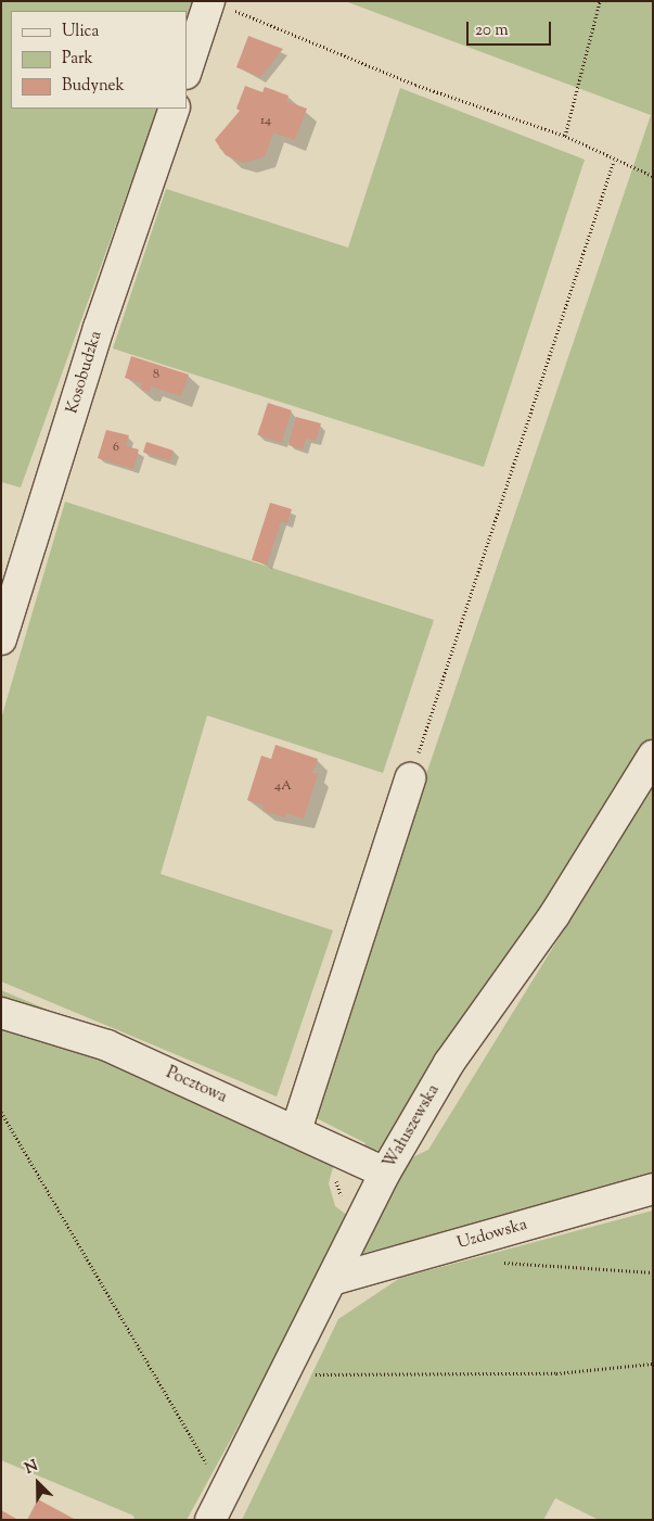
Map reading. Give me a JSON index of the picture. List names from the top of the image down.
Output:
{
  "streets": {
    "street": [
      "Kosobudzka",
      "Pocztowa",
      "Wałuszewska",
      "Uzdowska"
    ]
  },
  "crossings": [
    ["Pocztowa", "Wałuszewska"],
    ["Wałuszewska", "Uzdowska"]
  ],
  "house_numbers": [
    "14",
    "8",
    "6",
    "4A"
  ],
  "legend": ["Ulica", "Park", "Budynek"],
  "scale_bar": "20 m",
  "north": "top left"
}
